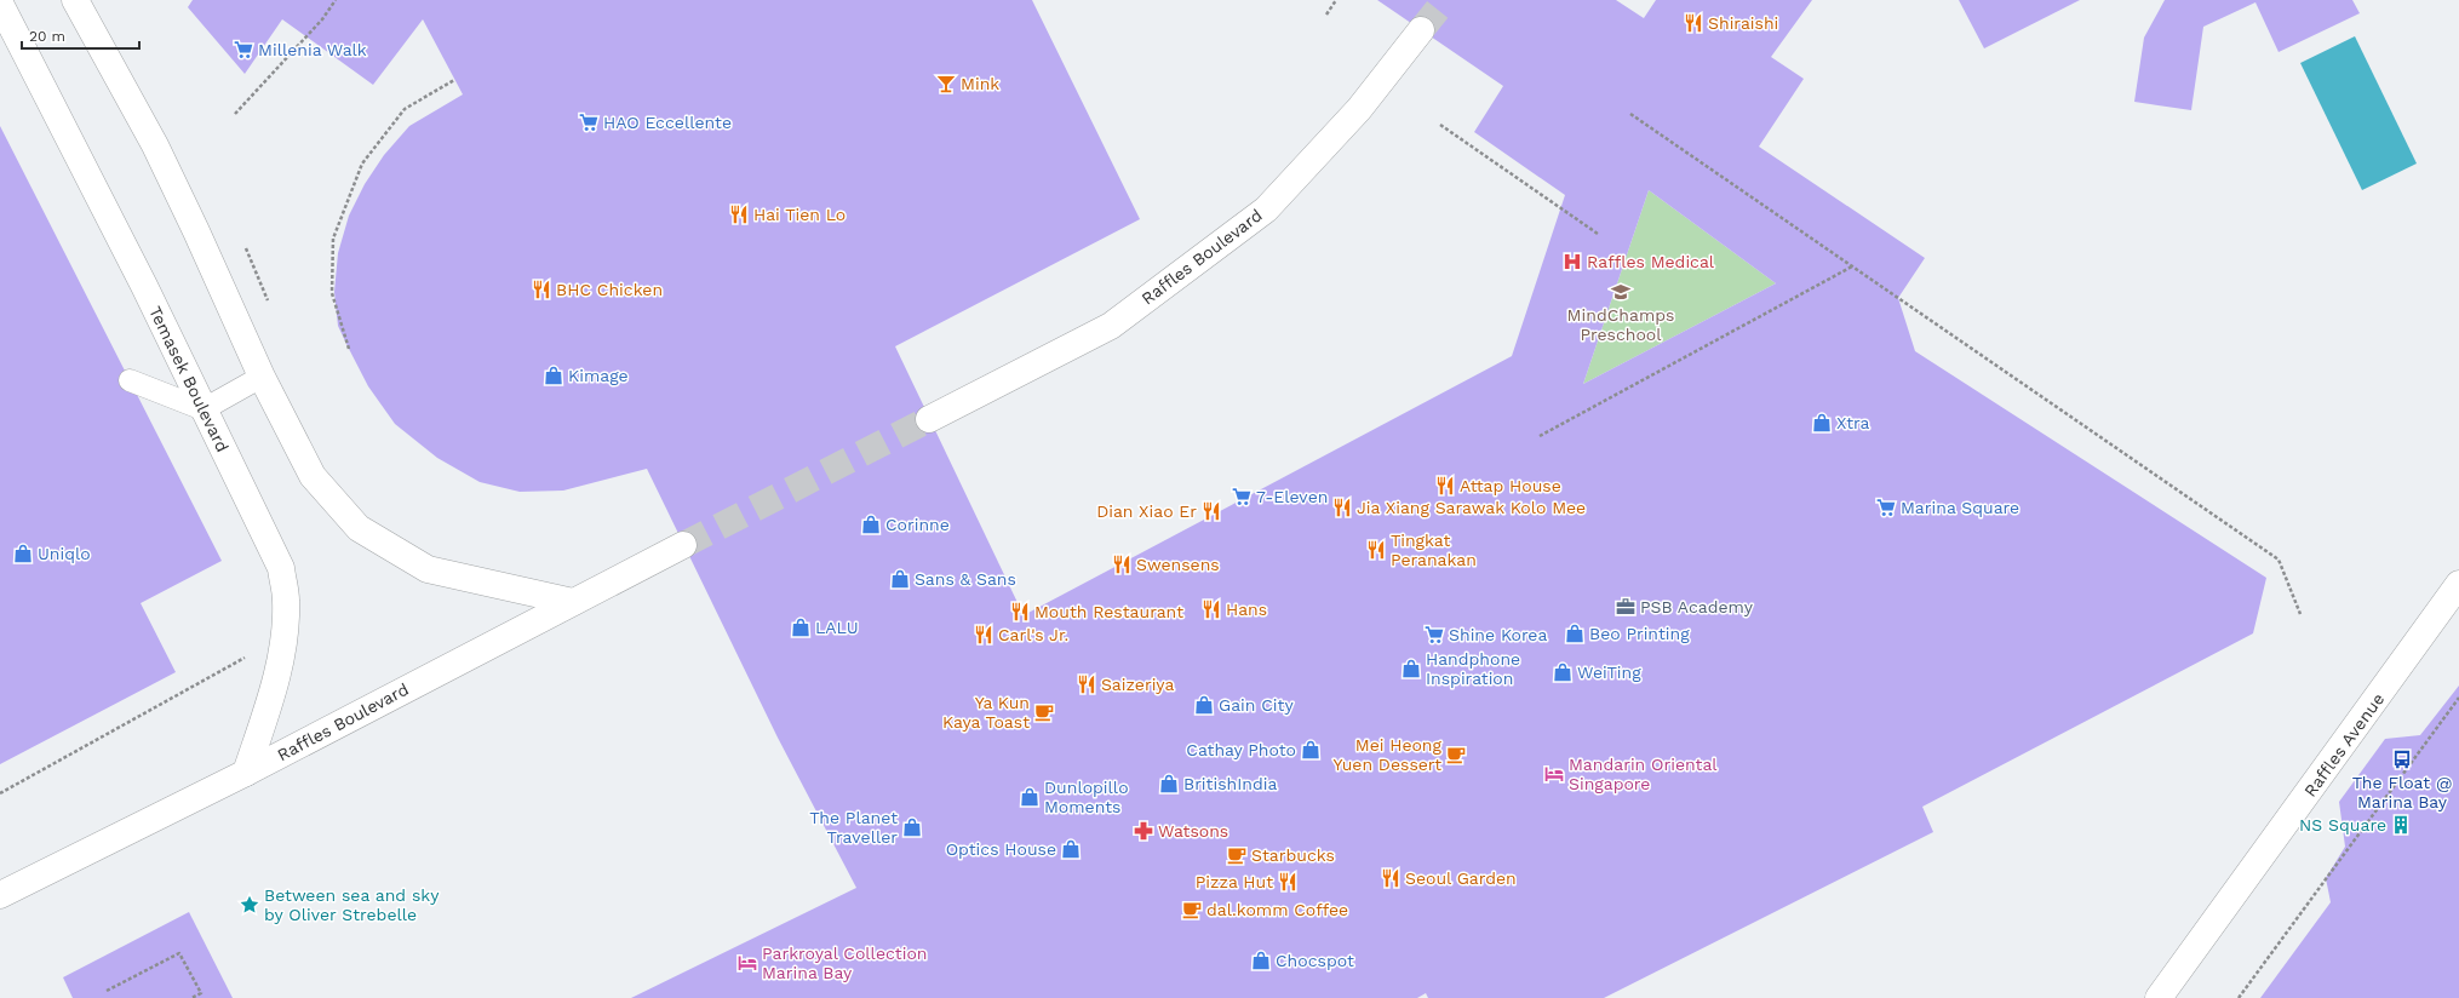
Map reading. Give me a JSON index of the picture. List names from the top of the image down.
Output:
{
  "streets": {
    "main road": ["Raffles Boulevard", "Temasek Boulevard", "Raffles Avenue"]
  },
  "crossings": [
    ["Raffles Boulevard", "Temasek Boulevard"]
  ],
  "places": {
    "restaurant": [
      "Shiraishi",
      "Hai Tien Lo",
      "BHC Chicken",
      "Attap House",
      "Jia Xiang Sarawak Kolo Mee",
      "Dian Xiao Er",
      "Tingkat Peranakan",
      "Swensens",
      "Hans",
      "Mouth Restaurant",
      "Carl's Jr.",
      "Saizeriya",
      "Seoul Garden",
      "Pizza Hut"
    ],
    "supermarket": [
      "Millenia Walk",
      "HAO Eccellente",
      "7-Eleven",
      "Marina Square",
      "Shine Korea"
    ],
    "bar": ["Mink"],
    "hospital": ["Raffles Medical"],
    "school or university": ["MindChamps Preschool"],
    "shop": [
      "Kimage",
      "Xtra",
      "Corinne",
      "Uniqlo",
      "Sans & Sans",
      "LALU",
      "Beo Printing",
      "Handphone Inspiration",
      "WeiTing",
      "Gain City",
      "Cathay Photo",
      "BritishIndia",
      "Dunlopillo Moments",
      "The Planet Traveller",
      "Optics House",
      "Chocspot"
    ],
    "office": ["PSB Academy"],
    "cafe": [
      "Ya Kun Kaya Toast",
      "Mei Heong Yuen Dessert",
      "Starbucks",
      "dal.komm Coffee"
    ],
    "bus stop": ["The Float @ Marina Bay"],
    "hotel": ["Mandarin Oriental Singapore", "Parkroyal Collection Marina Bay"],
    "building": ["NS Square"],
    "pharmacy": ["Watsons"],
    "place": ["Between sea and sky by Oliver Strebelle"]
  },
  "scale_bar": "20 m"
}
